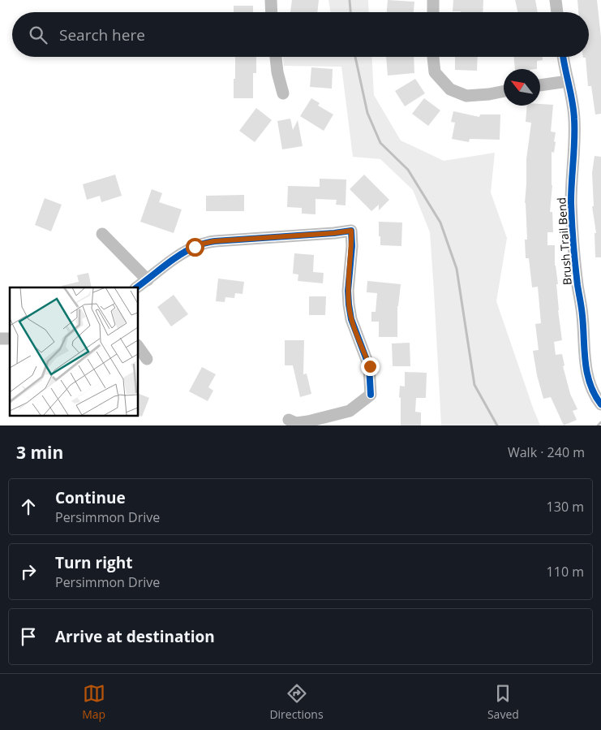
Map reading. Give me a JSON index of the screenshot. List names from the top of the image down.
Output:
{
  "streets": {
    "street": ["Brush Trail Bend"]
  },
  "north": "top left",
  "page": {
    "search": "Search here",
    "heading": ["3 min", "Walk · 240 m"],
    "list": [
      ["Continue", "Persimmon Drive", "130 m"],
      ["Turn right", "Persimmon Drive", "110 m"],
      "Arrive at destination"
    ],
    "nav": ["Map", "Directions", "Saved"]
  }
}
